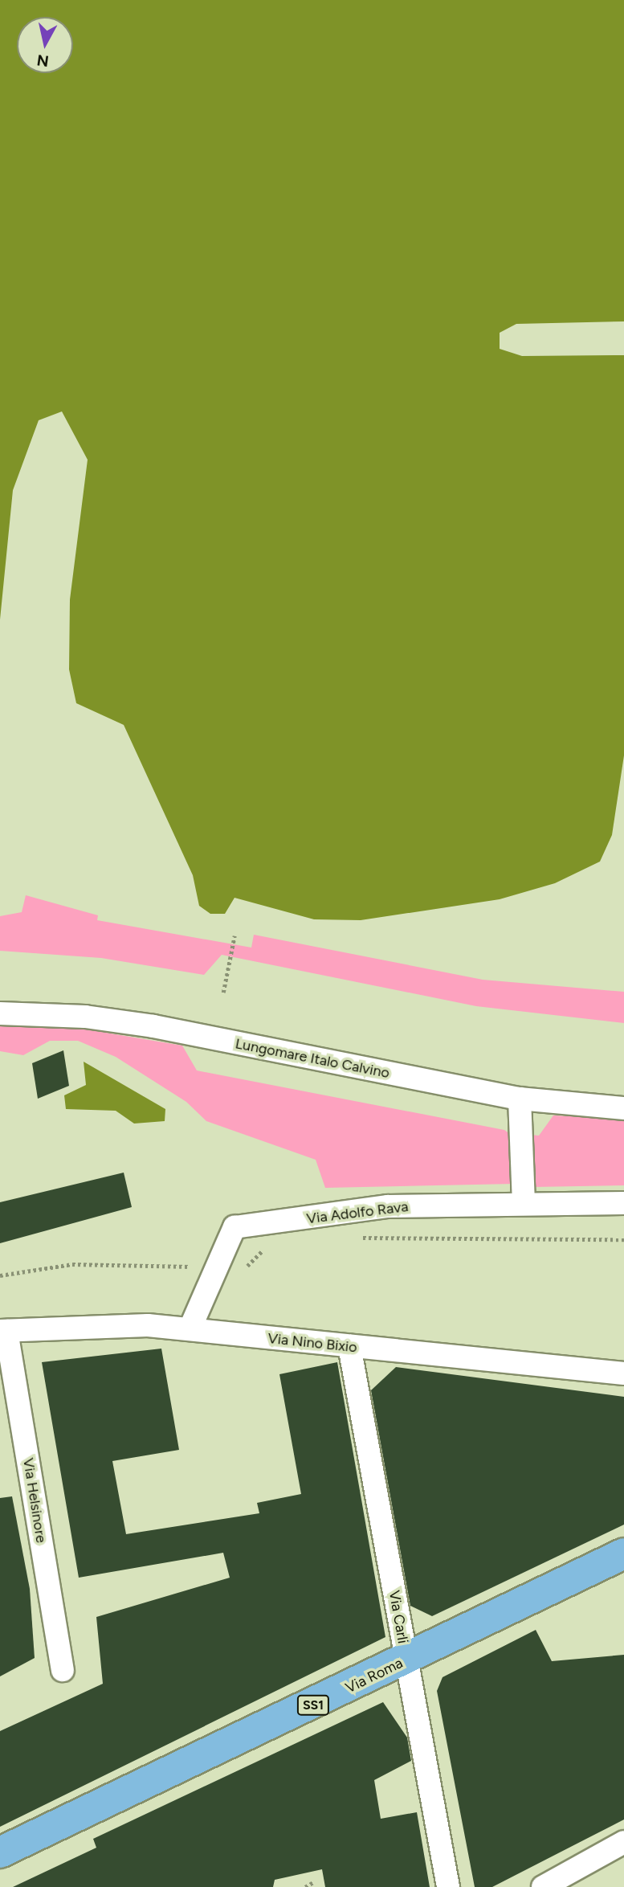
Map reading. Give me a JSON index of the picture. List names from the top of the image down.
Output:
{
  "streets": {
    "main road": ["Via Roma", "SS1"],
    "street": [
      "Lungomare Italo Calvino",
      "Via Adolfo Rava",
      "Via Nino Bixio",
      "Via Helsinore",
      "Via Carli"
    ]
  },
  "crossings": [
    ["Via Adolfo Rava", "Via Nino Bixio"],
    ["Via Nino Bixio", "Via Helsinore"],
    ["Via Nino Bixio", "Via Carli"],
    ["Via Carli", "Via Roma"]
  ],
  "north": "bottom"
}
